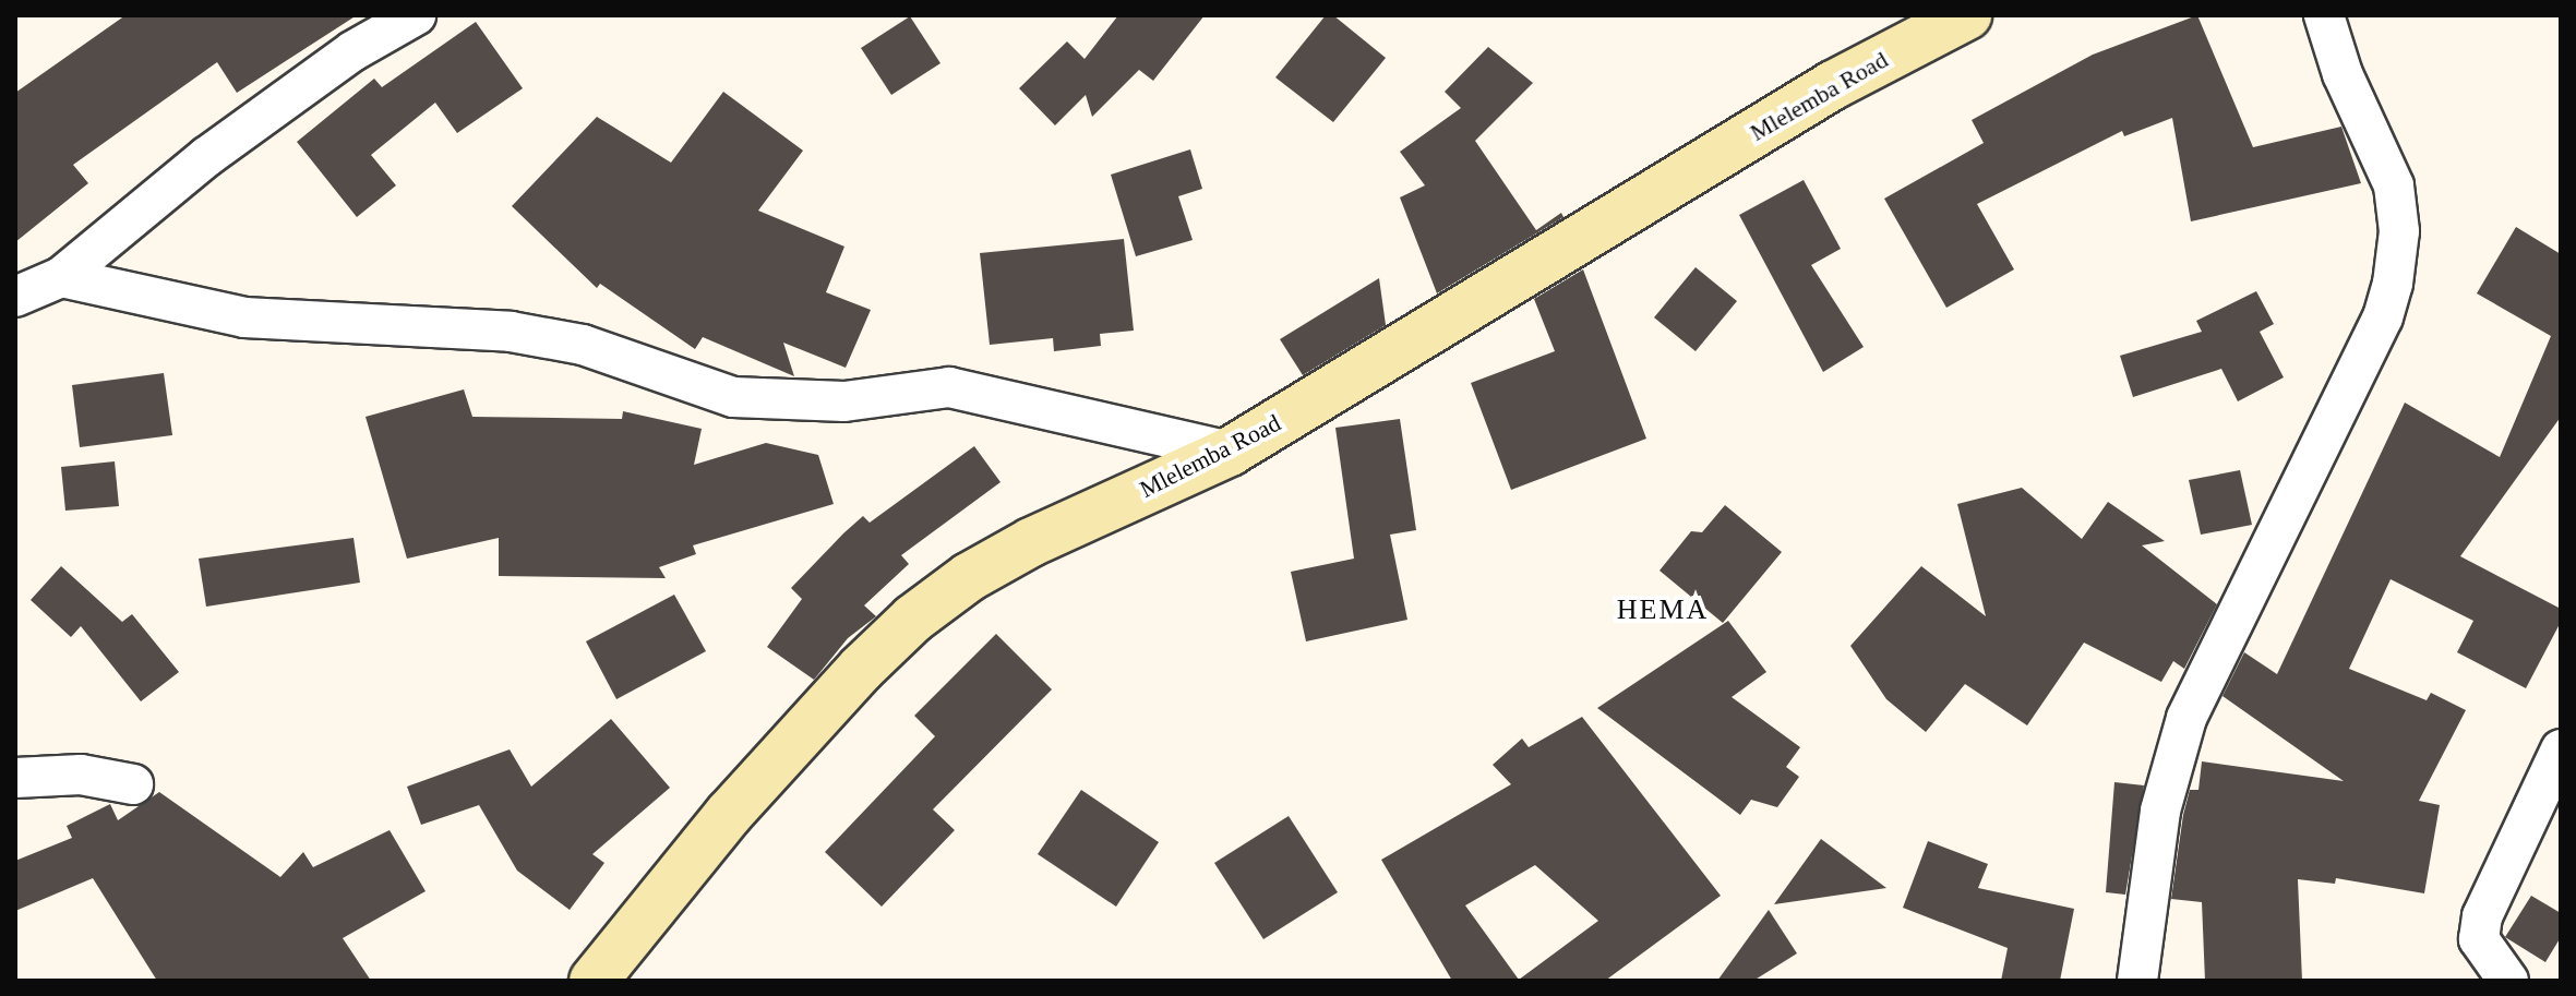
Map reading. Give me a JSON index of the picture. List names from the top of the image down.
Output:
{
  "streets": {
    "street": ["Mlelemba Road"]
  },
  "districts": ["HEMA"]
}
